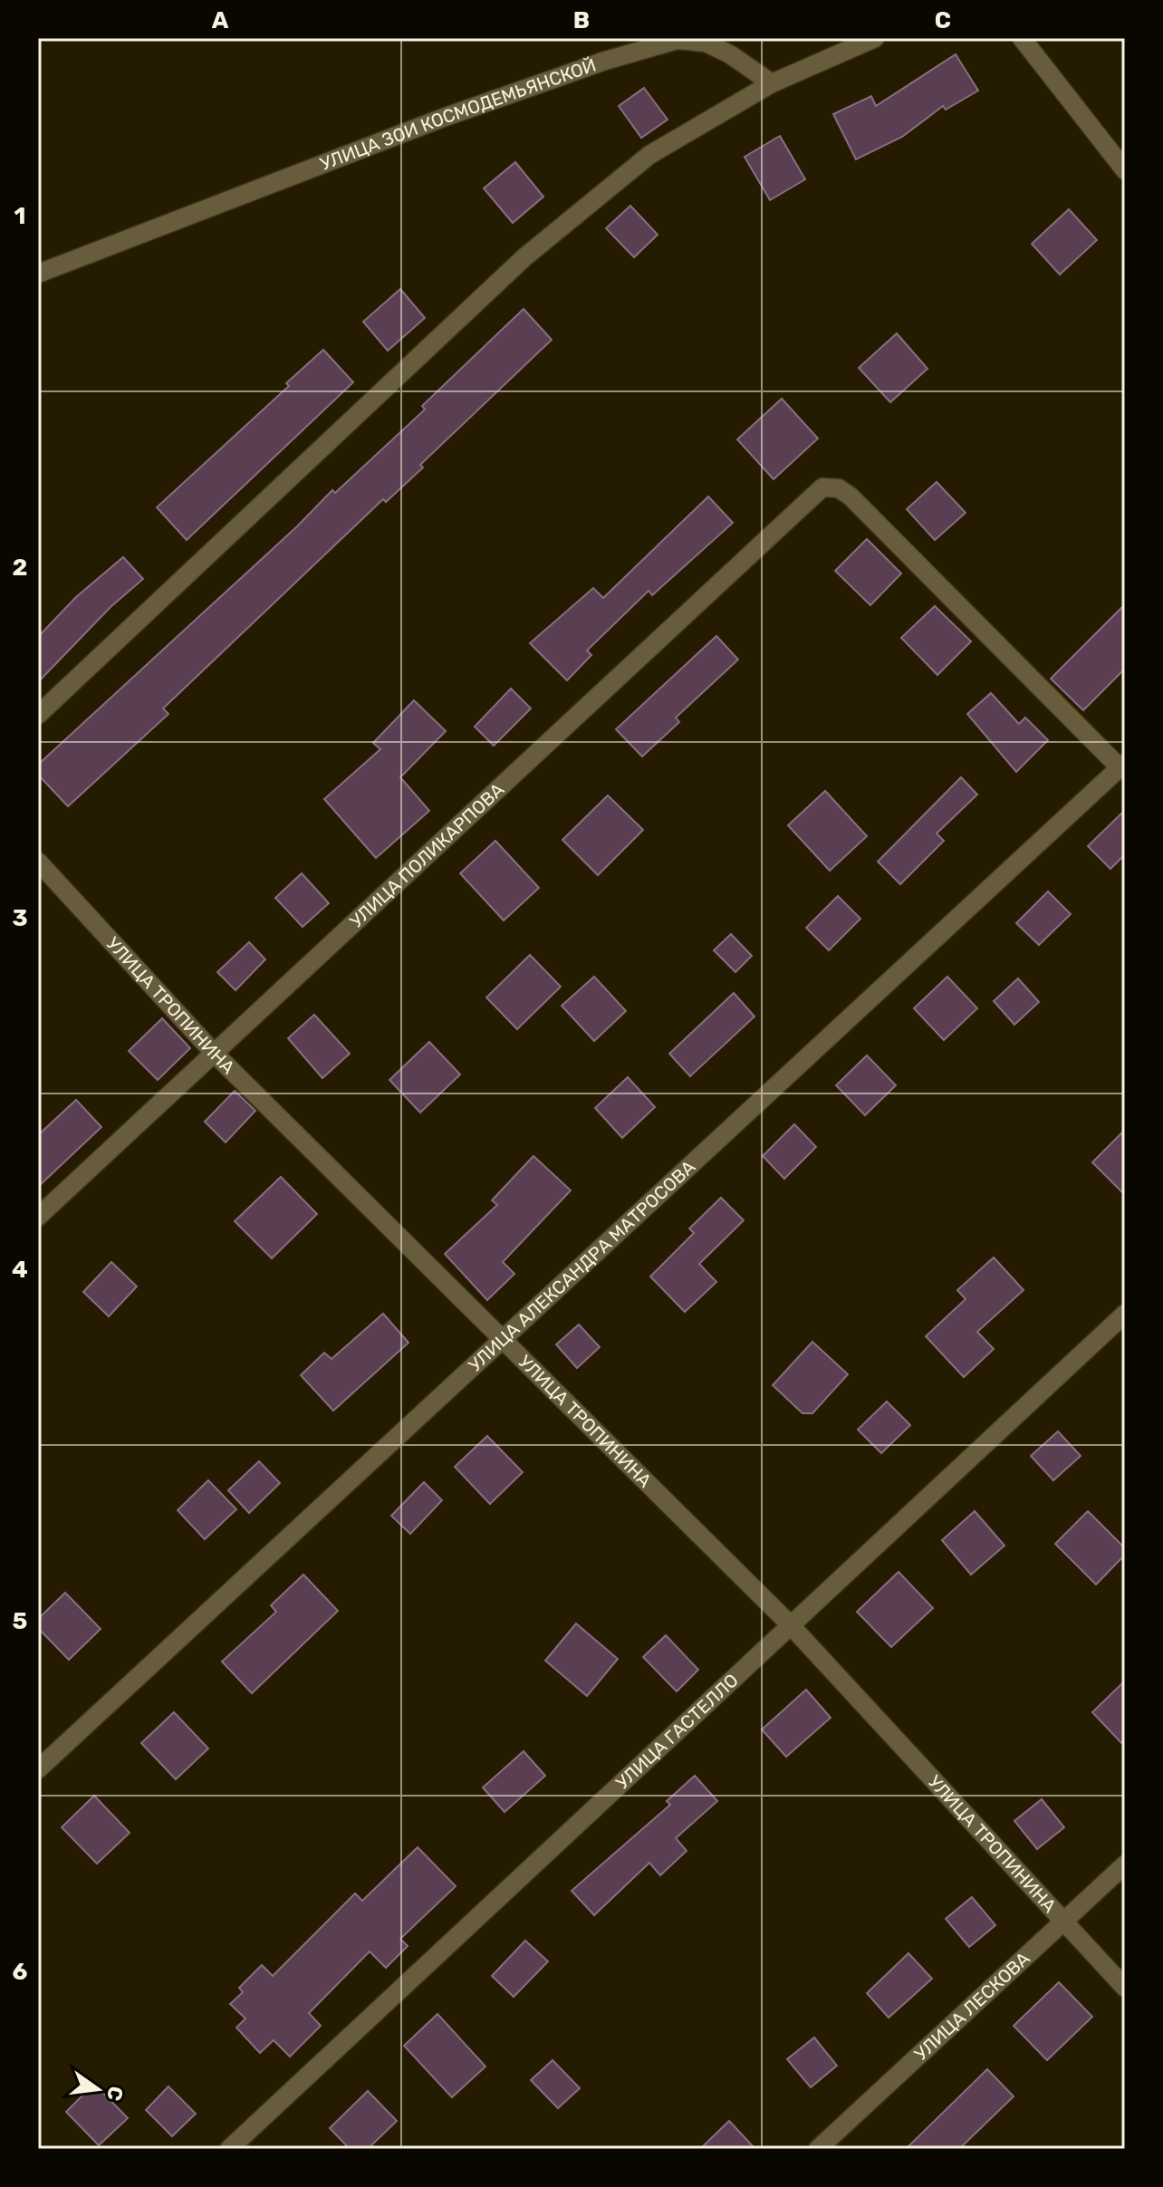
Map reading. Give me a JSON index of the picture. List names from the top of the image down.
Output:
{
  "streets": {
    "street": [
      "УЛИЦА ЗОИ КОСМОДЕМЬЯНСКОЙ",
      "УЛИЦА ПОЛИКАРПОВА",
      "УЛИЦА ТРОПИНИНА",
      "УЛИЦА АЛЕКСАНДРА МАТРОСОВА",
      "УЛИЦА ГАСТЕЛЛО",
      "УЛИЦА ЛЕСКОВА"
    ]
  },
  "crossings": [
    ["УЛИЦА ПОЛИКАРПОВА", "УЛИЦА ТРОПИНИНА"],
    ["УЛИЦА ПОЛИКАРПОВА", "УЛИЦА АЛЕКСАНДРА МАТРОСОВА"],
    ["УЛИЦА ТРОПИНИНА", "УЛИЦА АЛЕКСАНДРА МАТРОСОВА"],
    ["УЛИЦА ТРОПИНИНА", "УЛИЦА ГАСТЕЛЛО"],
    ["УЛИЦА ТРОПИНИНА", "УЛИЦА ЛЕСКОВА"]
  ],
  "north": "right",
  "grid": {
    "columns": ["A", "B", "C"],
    "rows": [
      "1",
      "2",
      "3",
      "4",
      "5",
      "6"
    ]
  }
}
